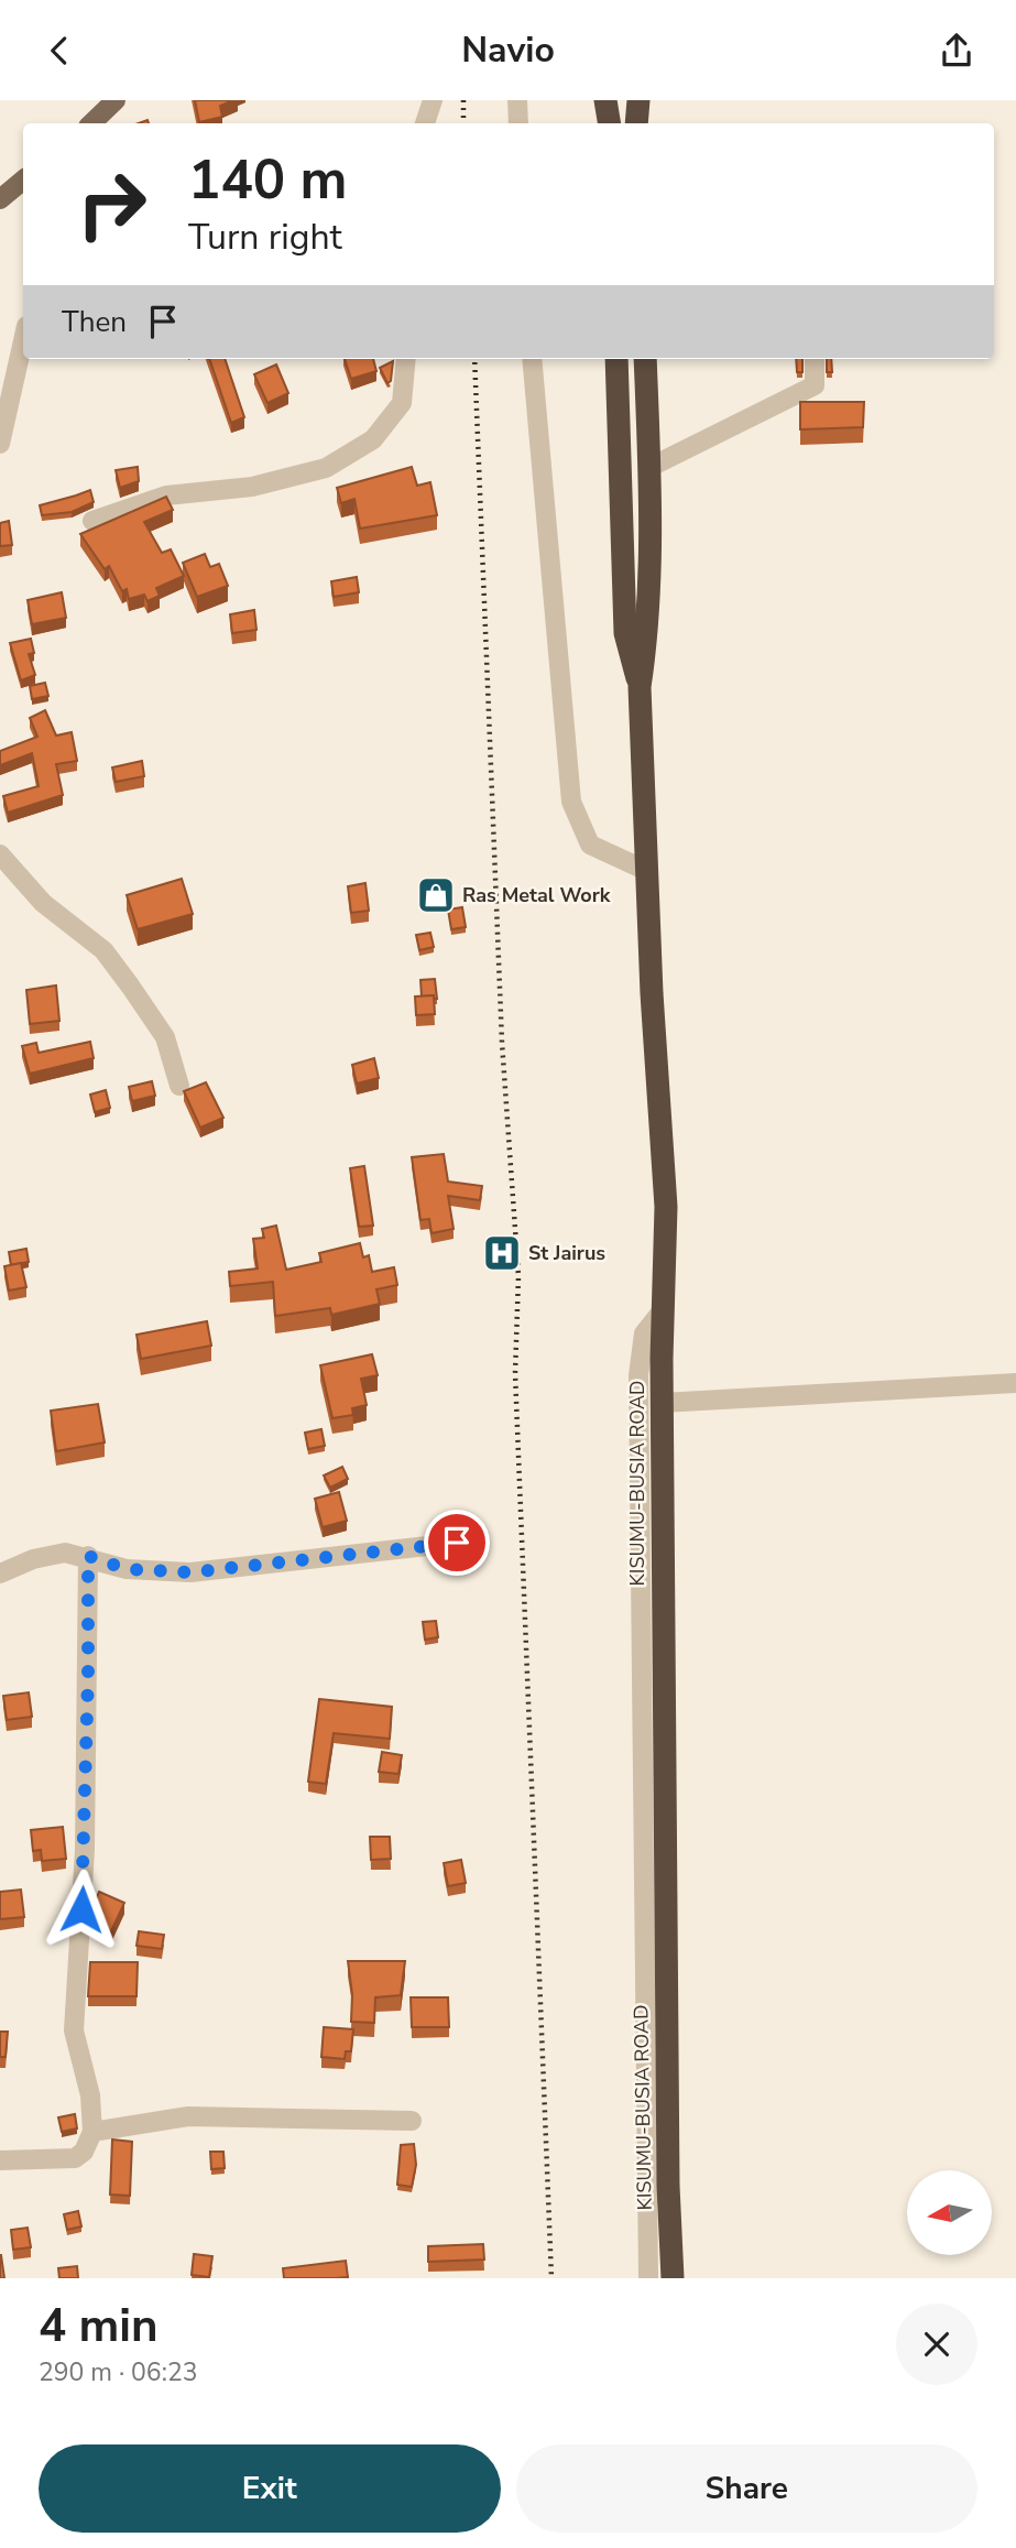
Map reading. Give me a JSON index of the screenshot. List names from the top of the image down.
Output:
{
  "streets": {
    "highway": ["KISUMU-BUSIA ROAD"]
  },
  "places": {
    "shop": ["Ras Metal Work"],
    "hospital": ["St Jairus"]
  },
  "north": "left",
  "page": {
    "header": "Navio",
    "turn": ["140 m", "Turn right"],
    "then": "Then",
    "heading": ["4 min", "290 m · 06:23"],
    "buttons": ["Exit", "Share"]
  }
}
